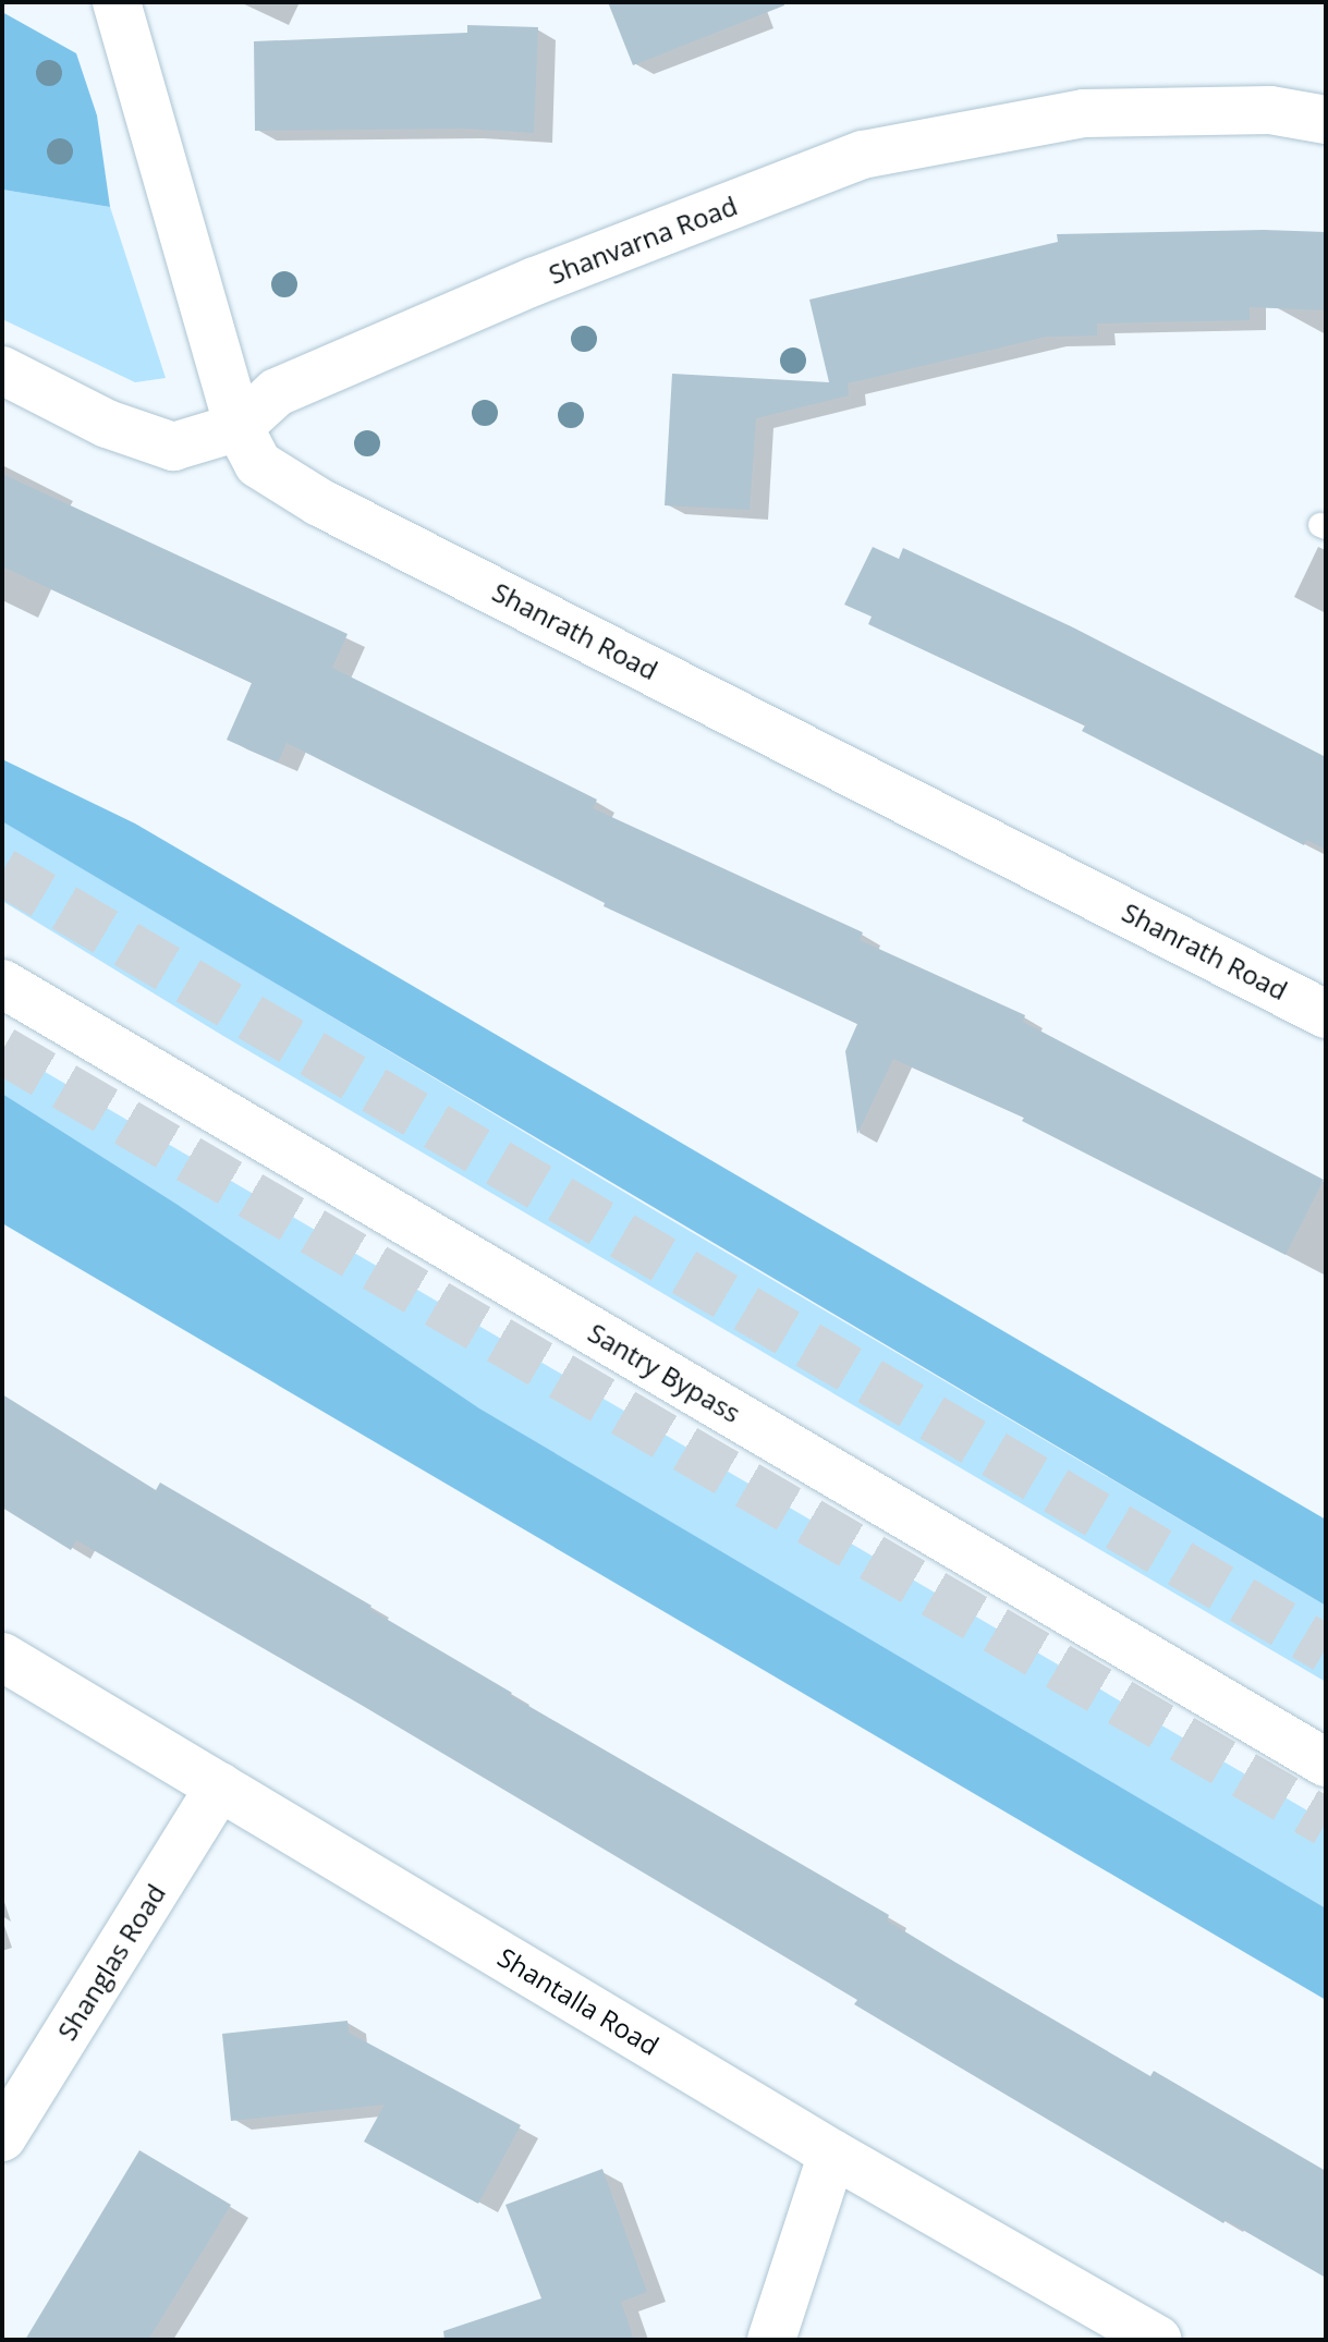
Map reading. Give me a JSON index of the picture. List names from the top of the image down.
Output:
{
  "streets": {
    "street": [
      "Shanvarna Road",
      "Shanrath Road",
      "Santry Bypass",
      "Shanglas Road",
      "Shantalla Road"
    ]
  },
  "crossings": [
    ["Shanvarna Road", "Shanrath Road"],
    ["Shanglas Road", "Shantalla Road"]
  ]
}
